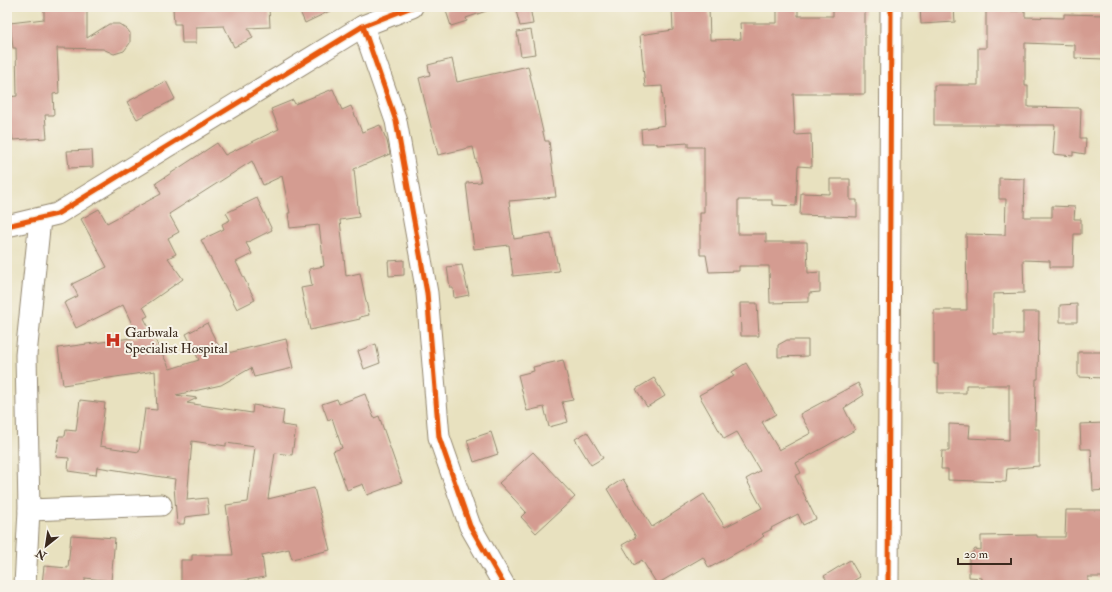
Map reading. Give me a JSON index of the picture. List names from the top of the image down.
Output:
{
  "places": {
    "hospital": ["Garbwala Specialist Hospital"]
  },
  "scale_bar": "20 m",
  "north": "bottom left"
}
